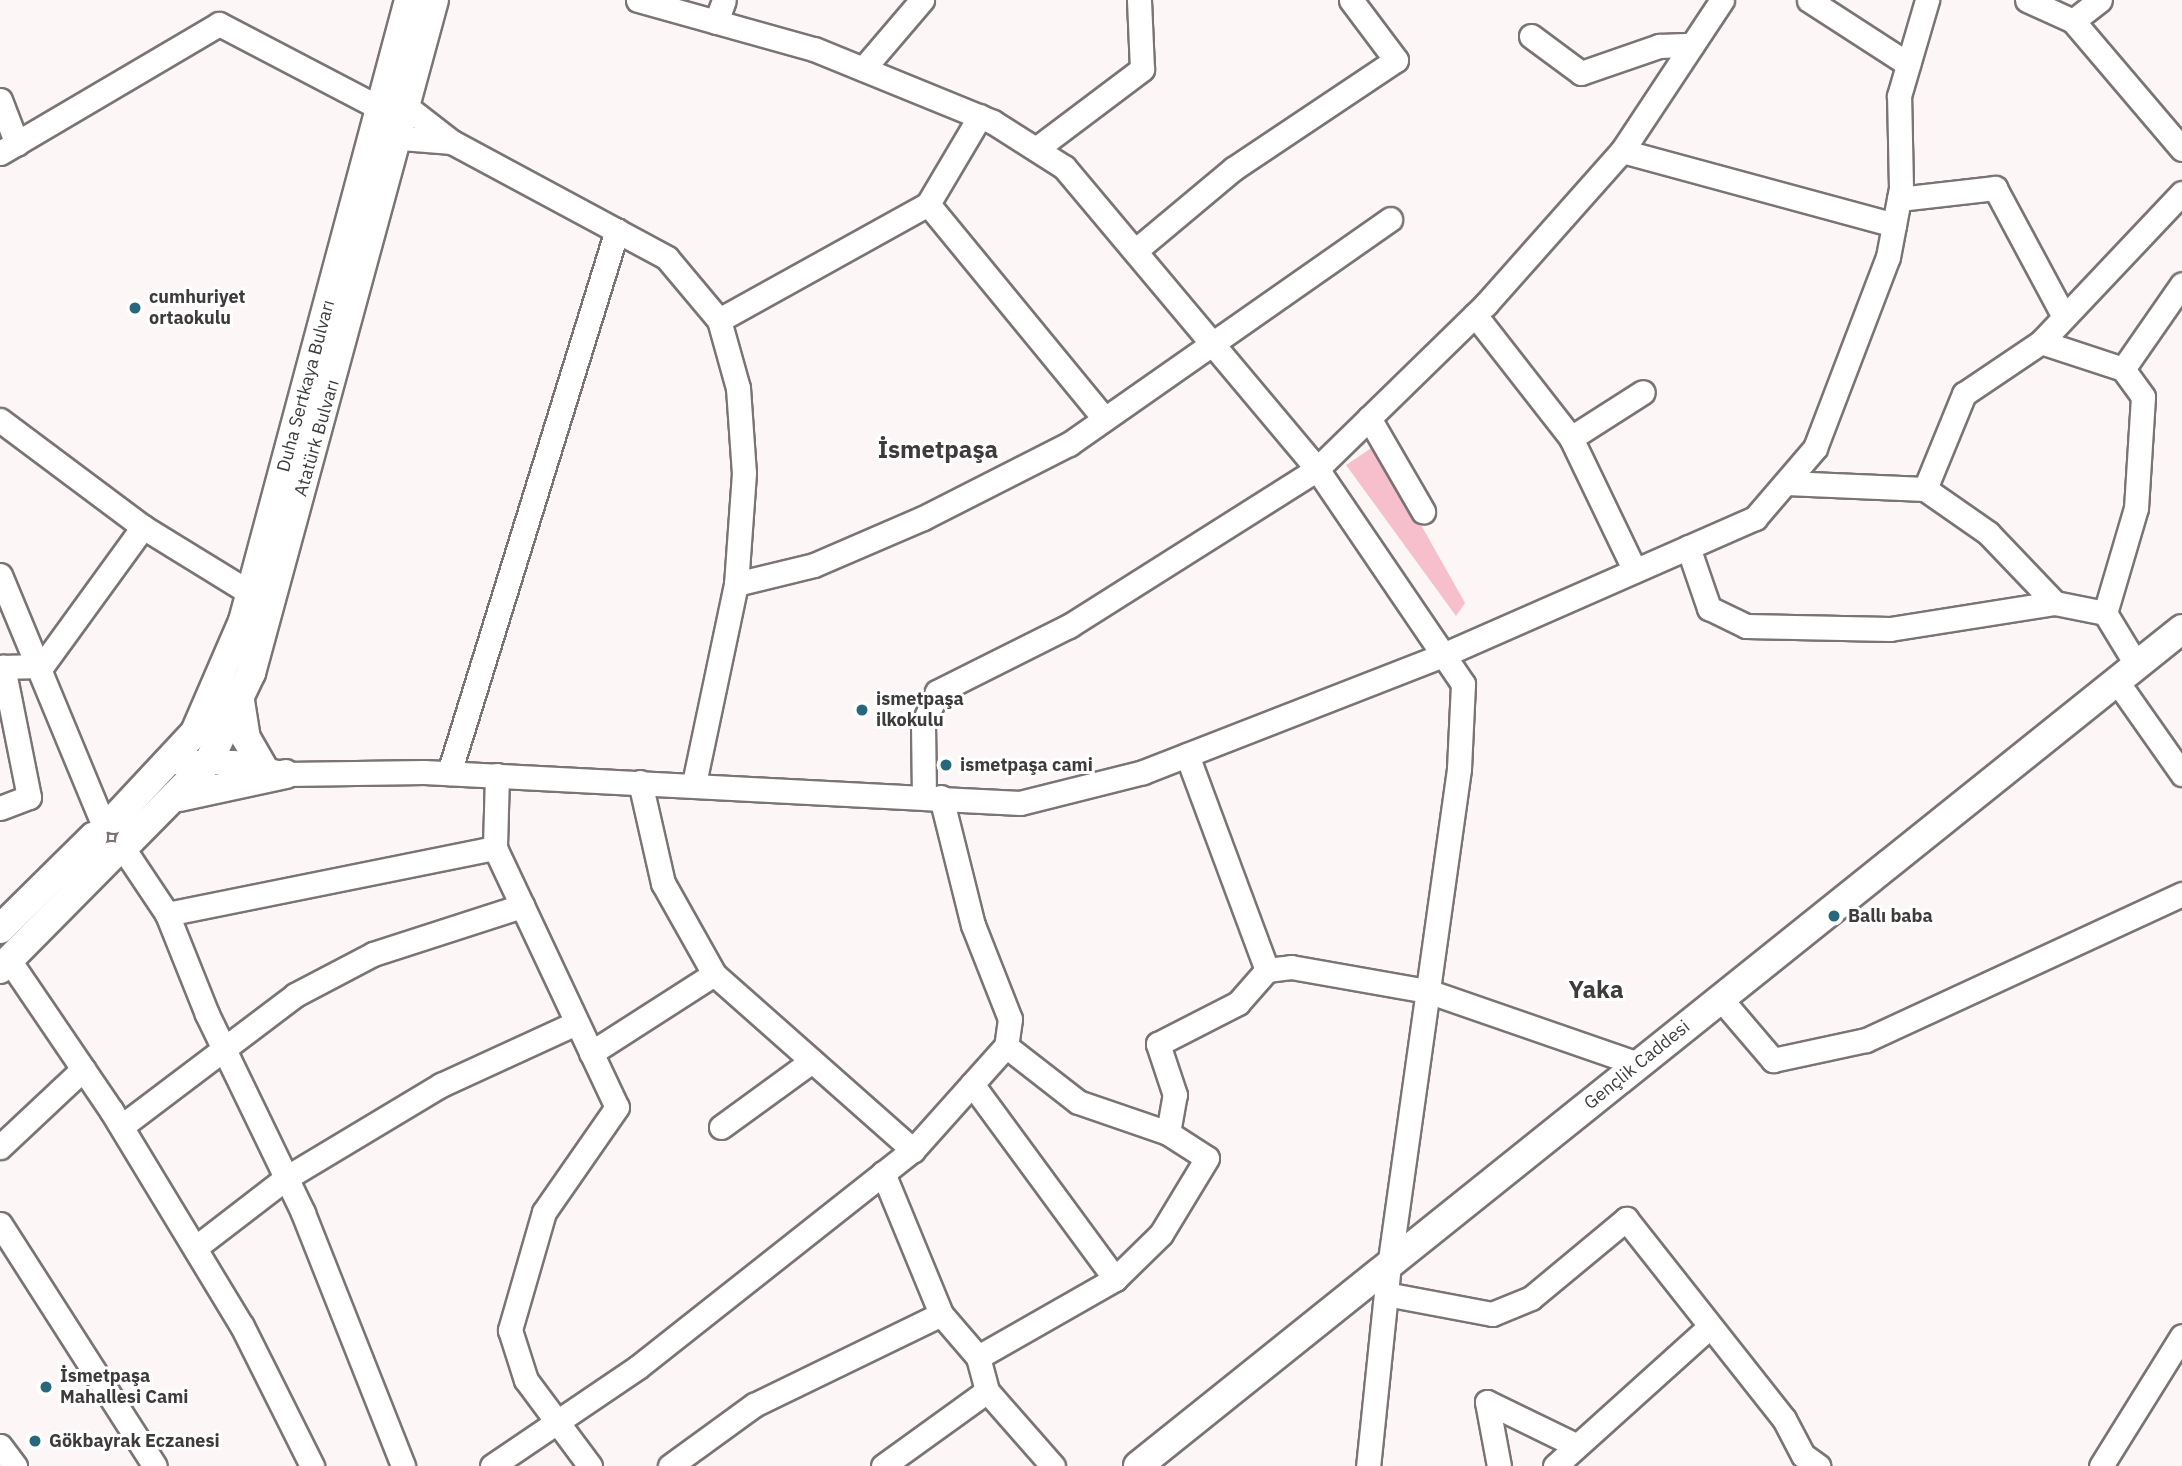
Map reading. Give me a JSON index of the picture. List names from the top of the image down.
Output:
{
  "streets": {
    "main road": ["Duha Sertkaya Bulvarı", "Atatürk Bulvarı", "Gençlik Caddesi"]
  },
  "crossings": [
    ["Duha Sertkaya Bulvarı", "Atatürk Bulvarı"]
  ],
  "districts": ["İsmetpaşa", "Yaka"],
  "places": [
    "cumhuriyet ortaokulu",
    "ismetpaşa ilkokulu",
    "ismetpaşa cami",
    "Ballı baba",
    "İsmetpaşa Mahallesi Cami",
    "Gökbayrak Eczanesi"
  ]
}
